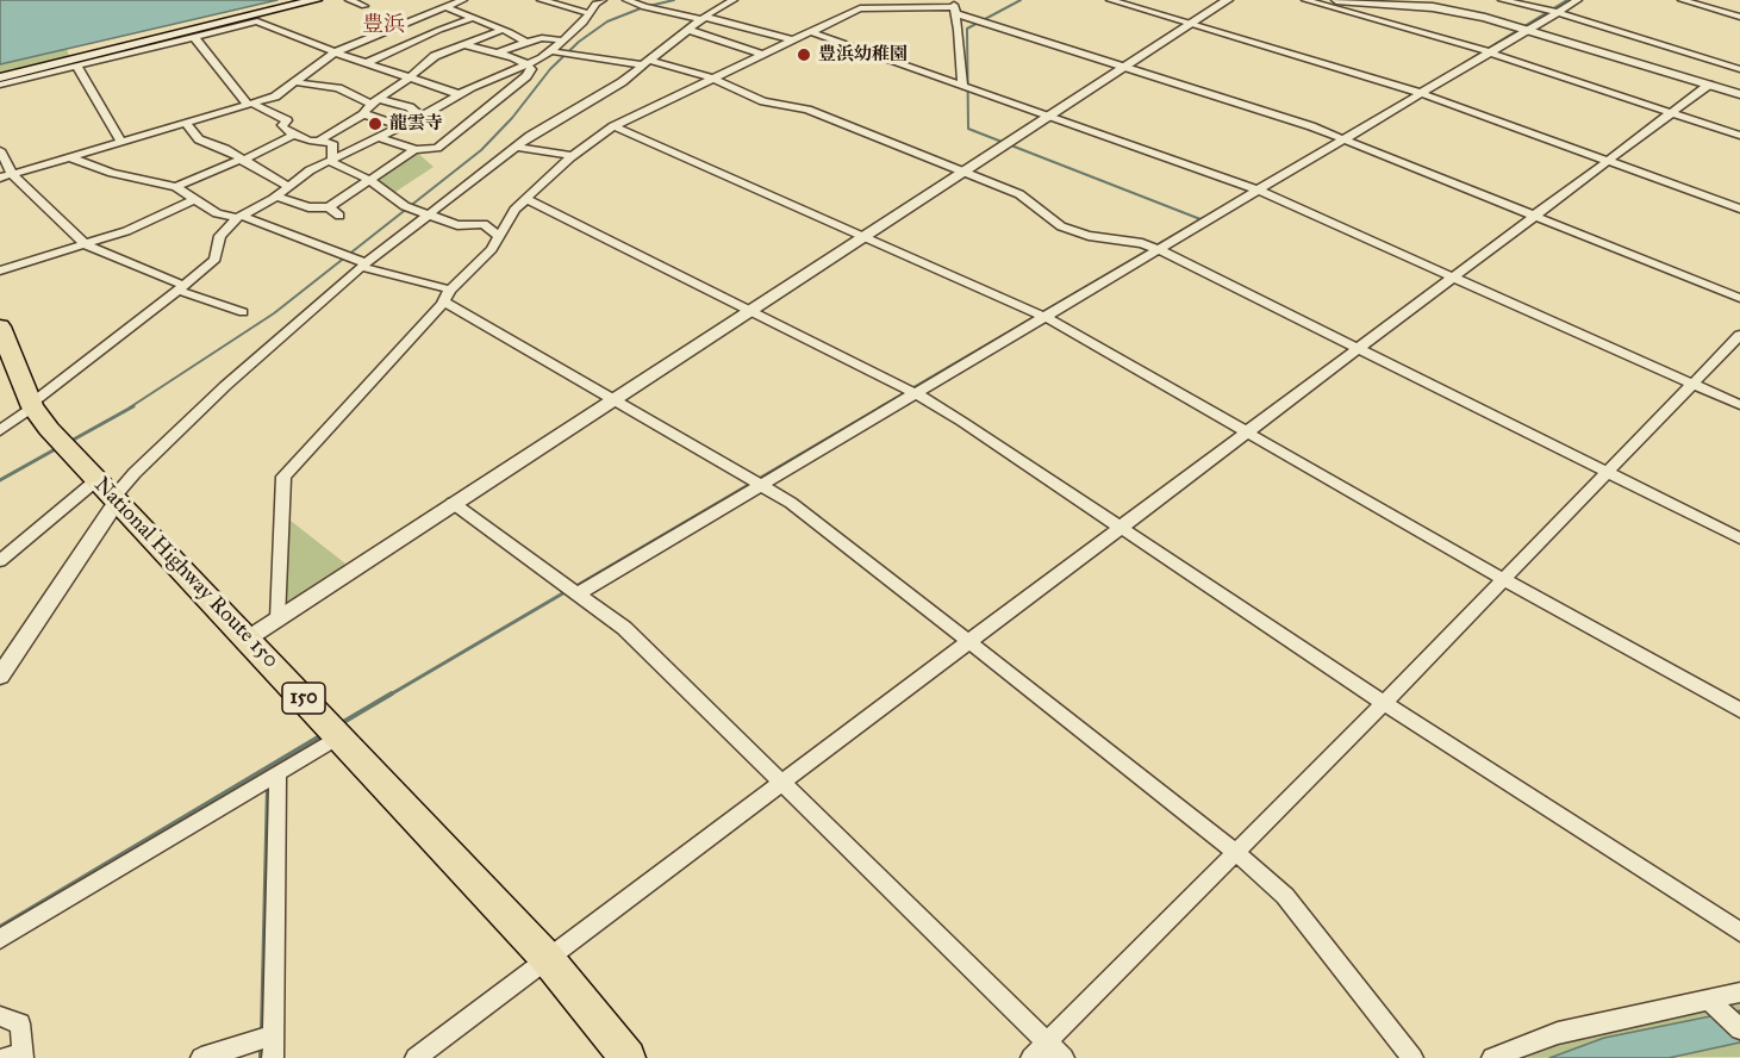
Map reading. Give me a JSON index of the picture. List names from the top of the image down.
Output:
{
  "streets": {
    "highway": ["National Highway Route 150", "150"]
  },
  "districts": ["豊浜"],
  "places": ["豊浜幼稚園", "龍雲寺"]
}
